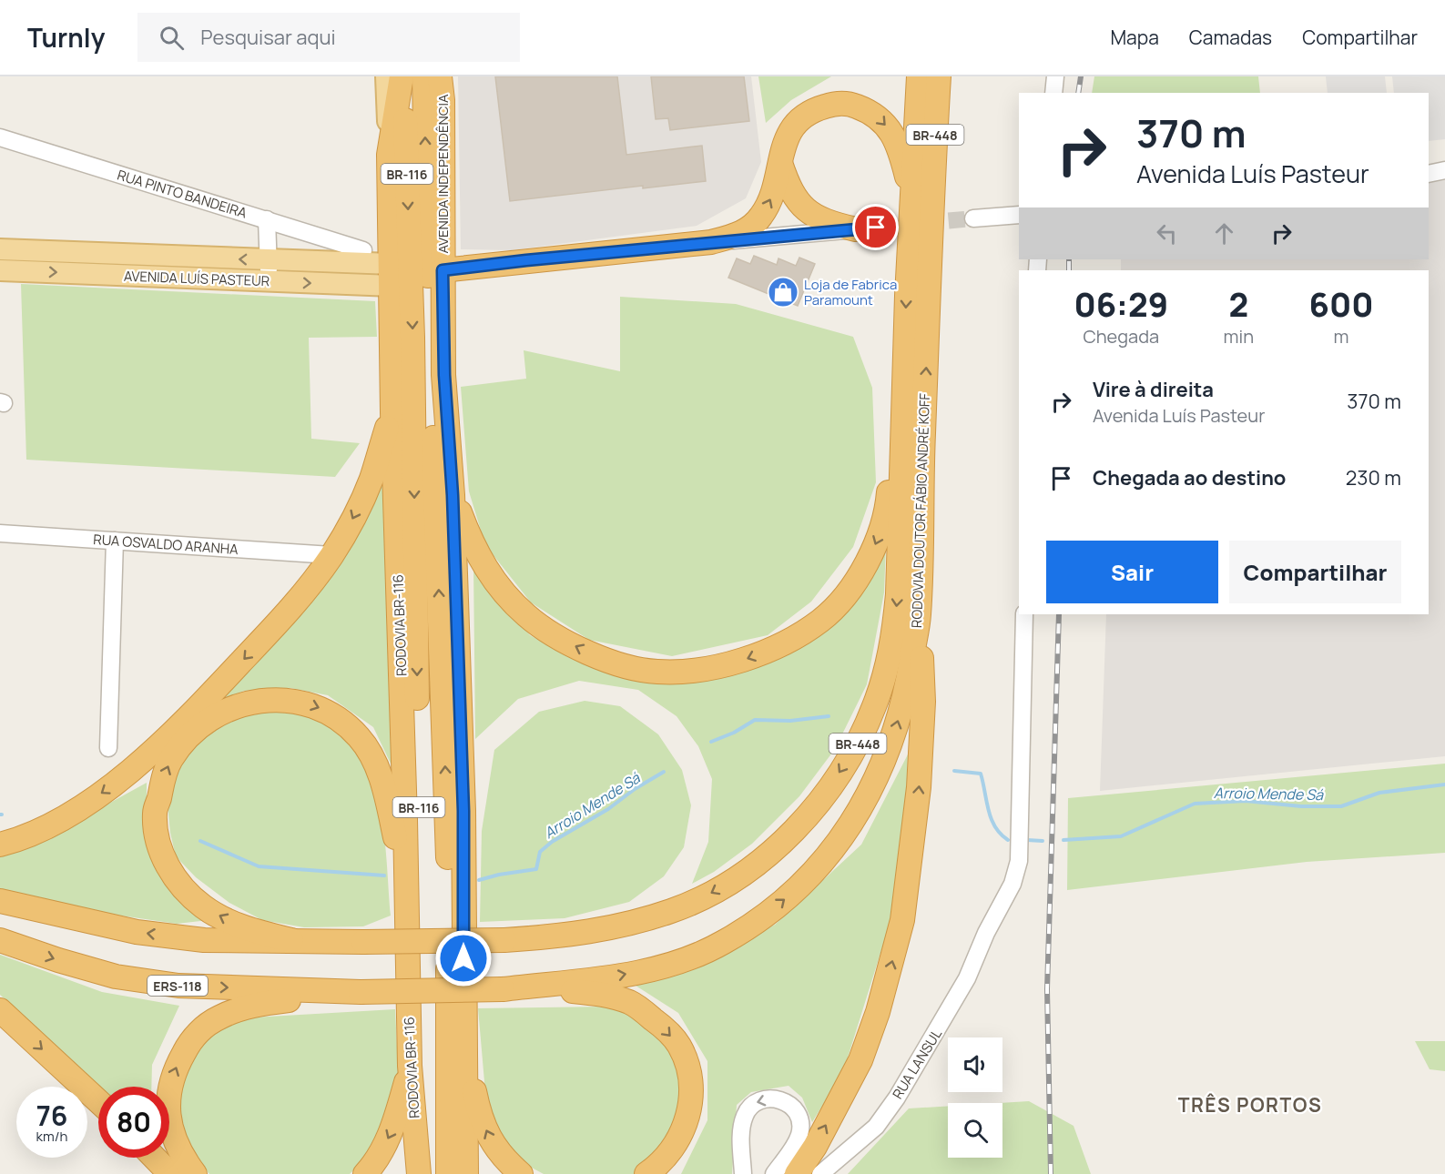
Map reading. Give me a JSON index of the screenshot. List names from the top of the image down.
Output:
{
  "streets": {
    "highway": [
      "BR-448",
      "BR-116",
      "AVENIDA INDEPENDÊNCIA",
      "RODOVIA DOUTOR FÁBIO ANDRÉ KOFF",
      "RODOVIA BR-116",
      "ERS-118"
    ],
    "main road": ["AVENIDA LUÍS PASTEUR"],
    "street": ["RUA PINTO BANDEIRA", "RUA OSVALDO ARANHA", "RUA LANSUL"]
  },
  "crossings": [
    ["BR-448", "RODOVIA DOUTOR FÁBIO ANDRÉ KOFF"],
    ["BR-116", "AVENIDA INDEPENDÊNCIA"],
    ["BR-116", "RODOVIA BR-116"],
    ["AVENIDA LUÍS PASTEUR", "RODOVIA BR-116"],
    ["RODOVIA DOUTOR FÁBIO ANDRÉ KOFF", "ERS-118"]
  ],
  "one_way": ["RODOVIA BR-116"],
  "districts": ["TRÊS PORTOS"],
  "water": ["Arroio Mende Sá"],
  "places": {
    "shop": ["Loja de Fabrica Paramount"]
  },
  "page": {
    "header": "Turnly",
    "search": "Pesquisar aqui",
    "nav": ["Mapa", "Camadas", "Compartilhar"],
    "turn": ["370 m", "Avenida Luís Pasteur"],
    "eta": [
      "06:29",
      "Chegada",
      "2",
      "min",
      "600",
      "m"
    ],
    "list": [
      {
        "name": "Vire à direita",
        "note": "Avenida Luís Pasteur",
        "value": "370 m"
      },
      {
        "name": "Chegada ao destino",
        "value": "230 m"
      }
    ],
    "buttons": ["Sair", "Compartilhar"],
    "speed": "76 km/h",
    "limit": "80"
  }
}
